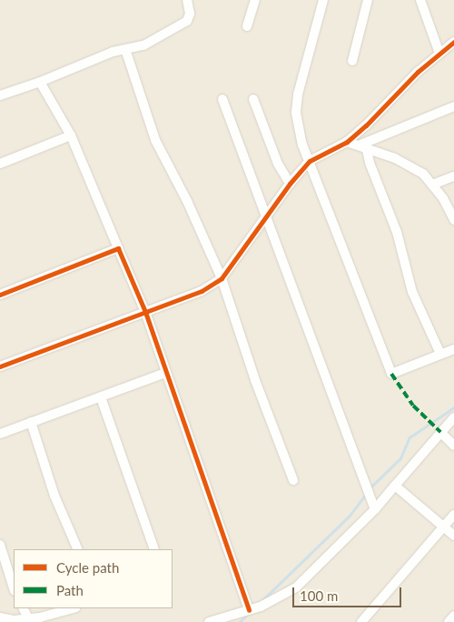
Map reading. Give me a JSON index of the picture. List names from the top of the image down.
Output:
{
  "legend": ["Cycle path", "Path"],
  "scale_bar": "100 m"
}
